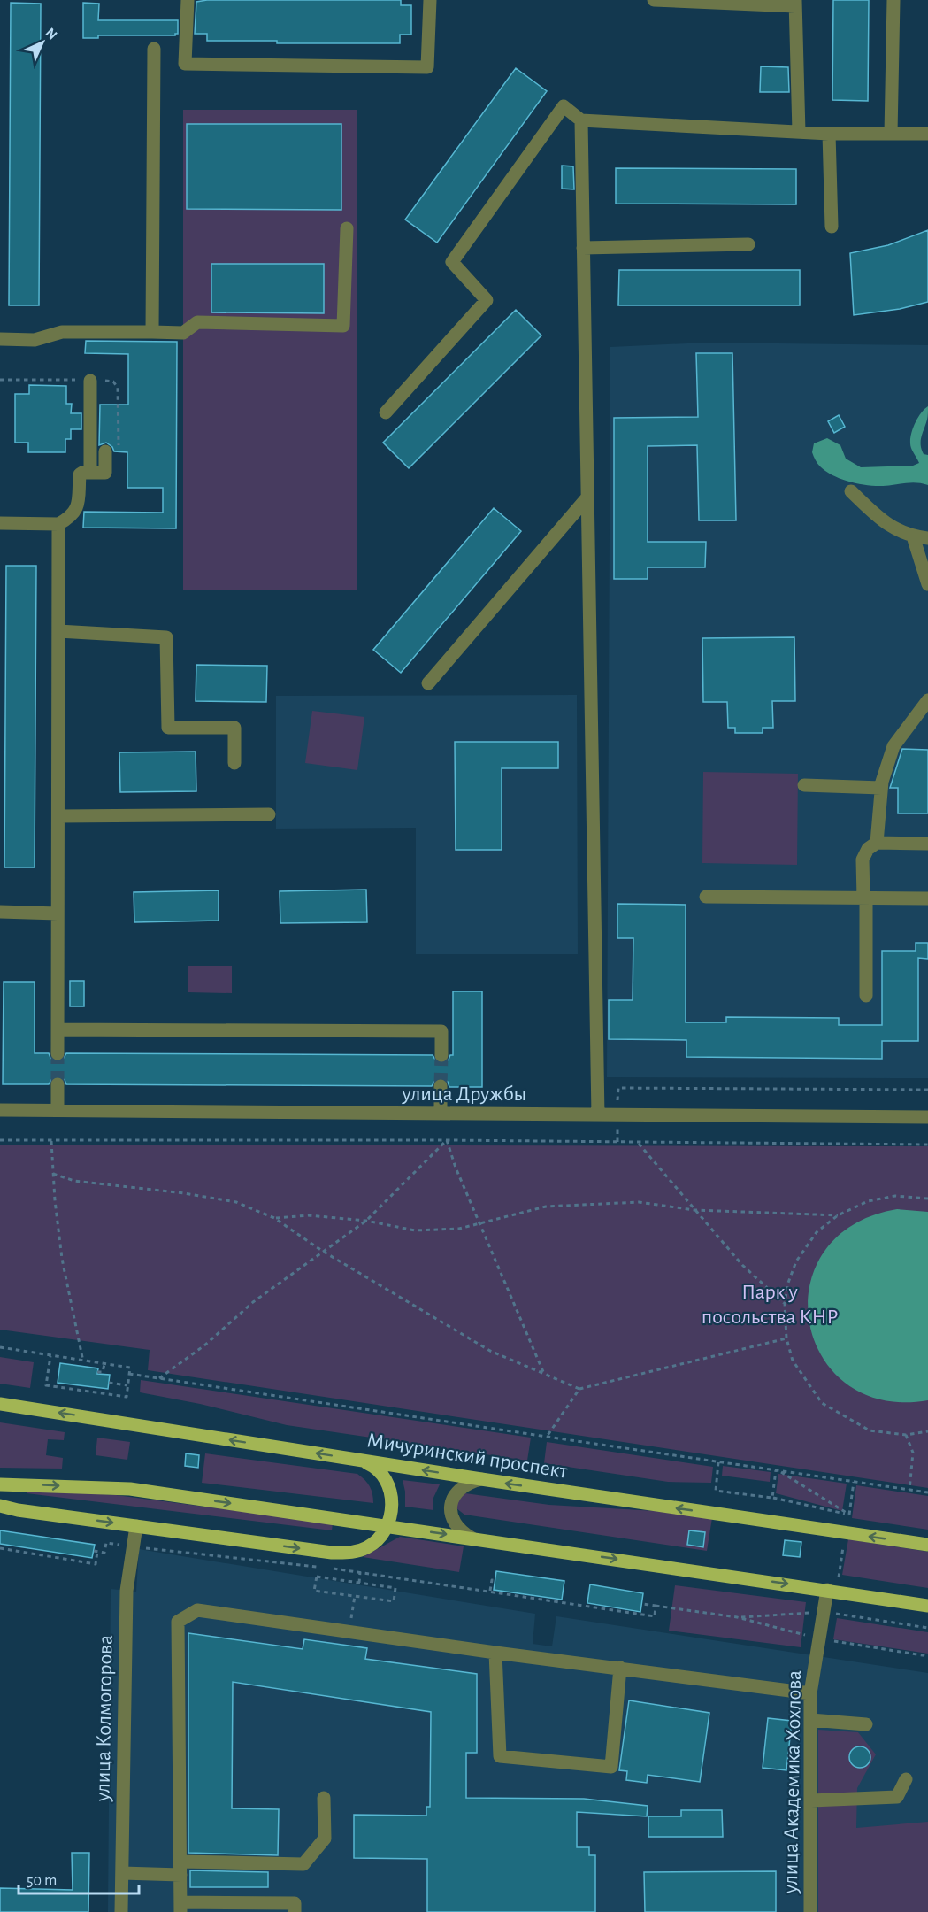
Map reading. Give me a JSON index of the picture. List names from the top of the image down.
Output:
{
  "streets": {
    "main road": ["Мичуринский проспект"],
    "street": ["улица Дружбы", "улица Колмогорова", "улица Академика Хохлова"]
  },
  "parks": ["Парк у посольства КНР"],
  "scale_bar": "50 m",
  "north": "top right"
}
